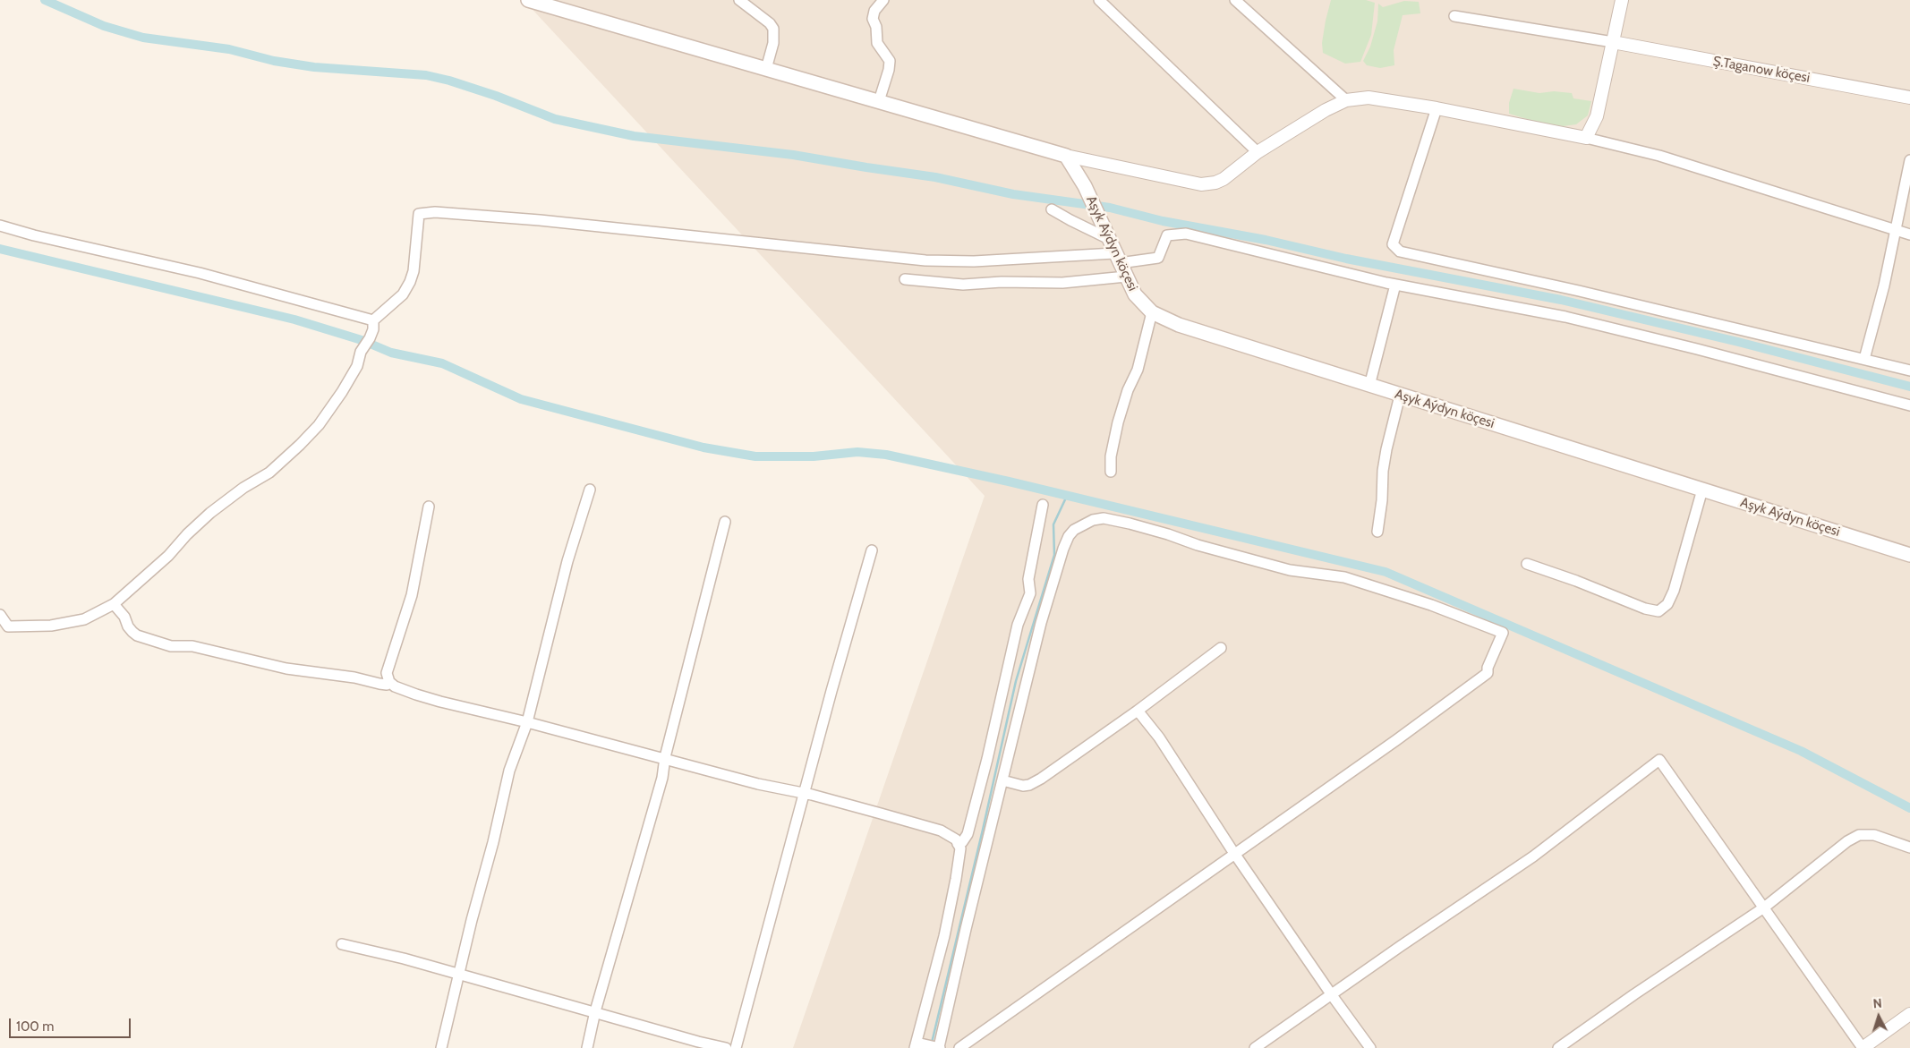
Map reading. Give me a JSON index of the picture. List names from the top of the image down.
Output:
{
  "streets": {
    "main road": ["Aşyk Aýdyn köçesi"],
    "street": ["Ş.Taganow köçesi"]
  },
  "scale_bar": "100 m",
  "north": "top"
}
